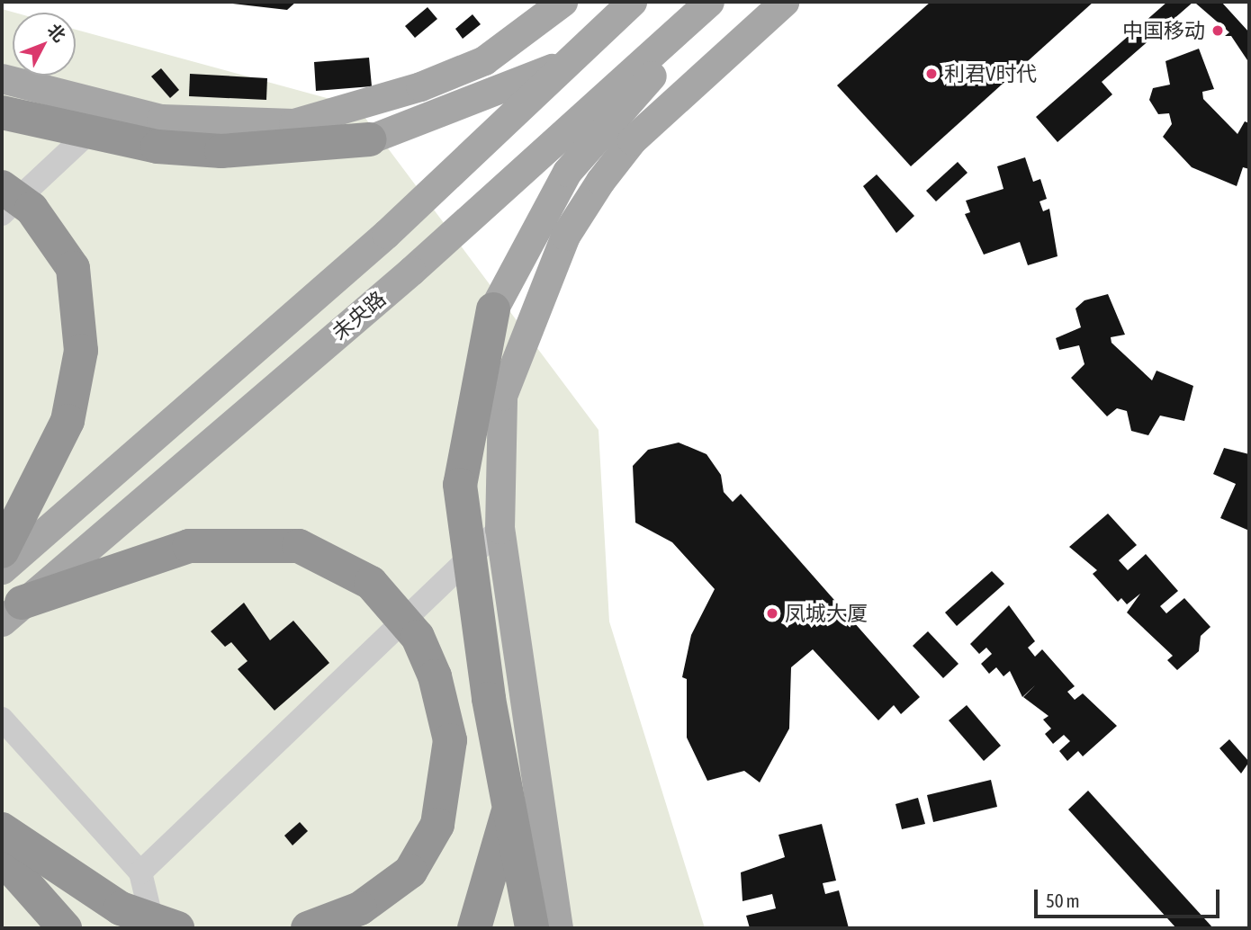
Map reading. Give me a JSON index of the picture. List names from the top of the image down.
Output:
{
  "streets": {
    "main road": ["未央路"]
  },
  "places": ["中国移动", "利君V时代", "凤城大厦"],
  "scale_bar": "50 m",
  "north": "top right"
}
